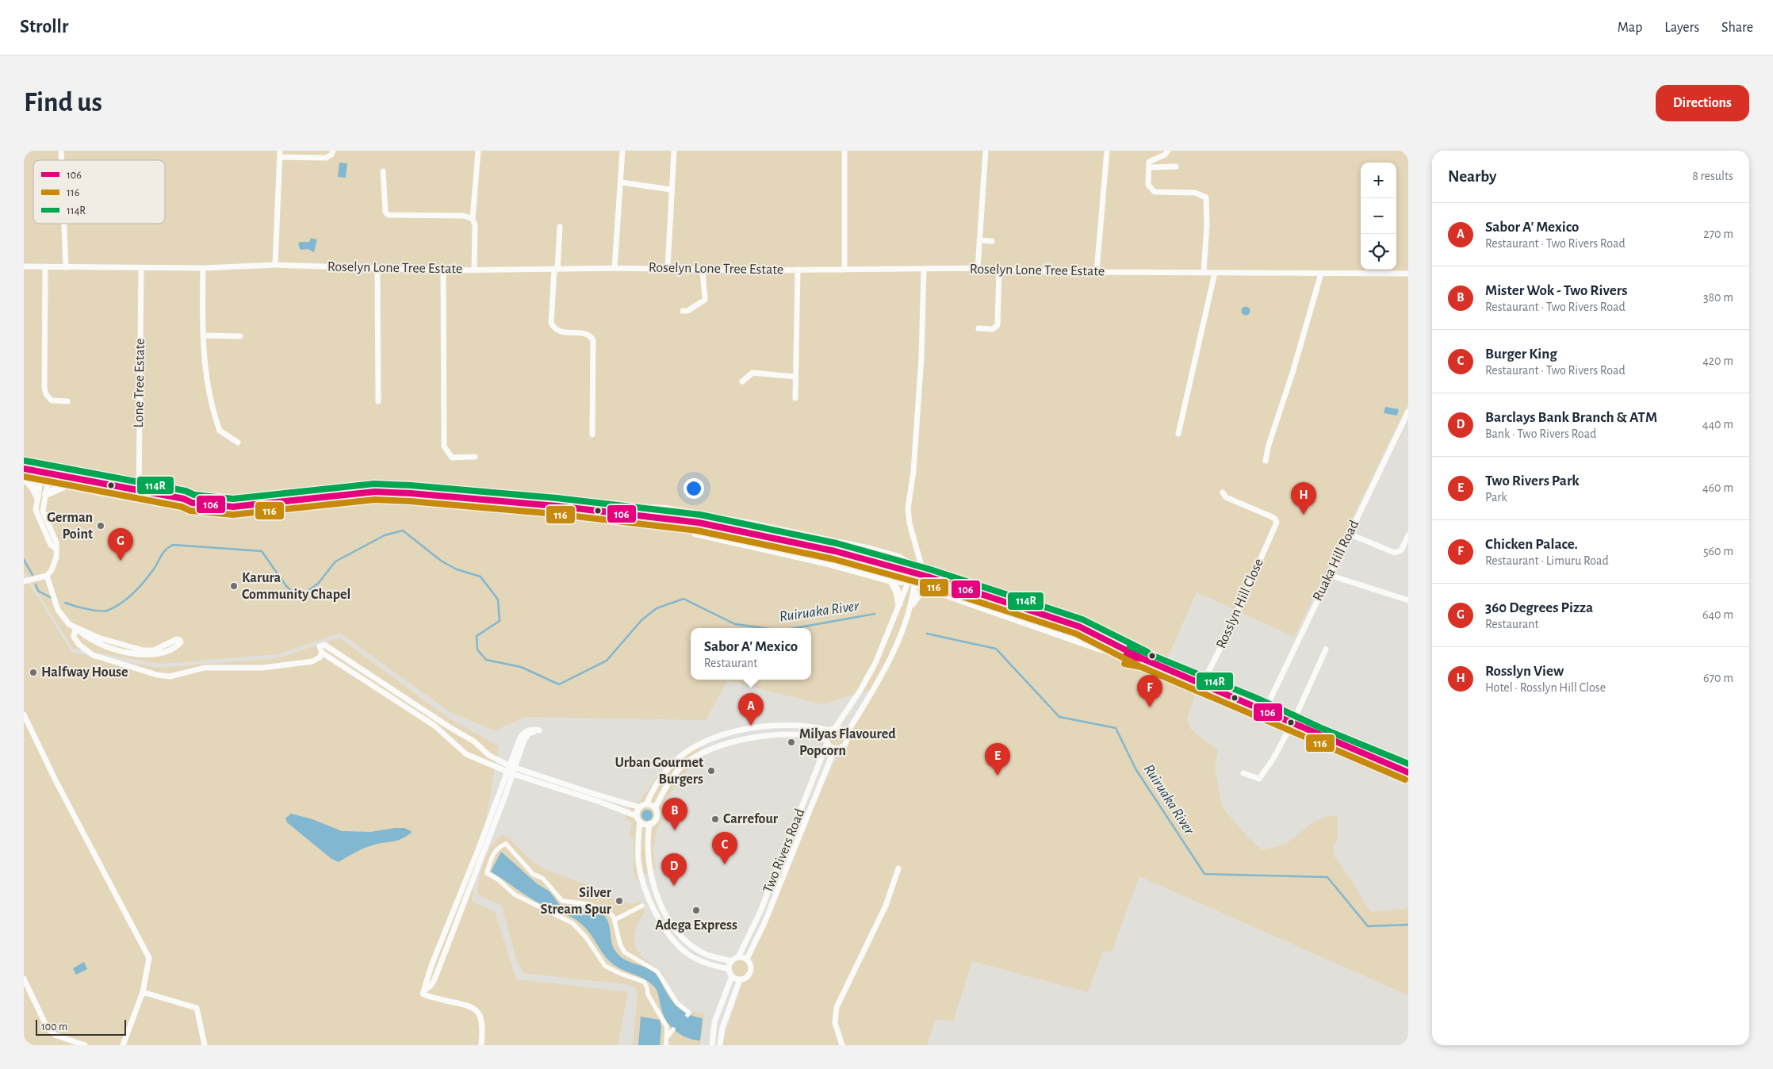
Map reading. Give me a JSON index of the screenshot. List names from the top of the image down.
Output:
{
  "streets": {
    "street": [
      "Roselyn Lone Tree Estate",
      "Lone Tree Estate",
      "Ruaka Hill Road",
      "Rosslyn Hill Close",
      "Two Rivers Road"
    ]
  },
  "crossings": [
    ["Roselyn Lone Tree Estate", "Lone Tree Estate"]
  ],
  "water": ["Ruiruaka River"],
  "places": [
    "German Point",
    "Karura Community Chapel",
    "Halfway House",
    "Milyas Flavoured Popcorn",
    "Urban Gourmet Burgers",
    "Carrefour",
    "Silver Stream Spur",
    "Adega Express"
  ],
  "lines": ["transit line 114R", "transit line 106", "transit line 116"],
  "legend": ["106", "116", "114R"],
  "scale_bar": "100 m",
  "page": {
    "header": "Strollr",
    "nav": ["Map", "Layers", "Share"],
    "buttons": "Directions",
    "title": "Find us",
    "heading": ["Nearby", "8 results"],
    "map_buttons": ["+", "−"],
    "list": [
      {
        "mark": "A",
        "name": "Sabor A' Mexico",
        "note": "Restaurant · Two Rivers Road",
        "value": "270 m"
      },
      {
        "mark": "B",
        "name": "Mister Wok - Two Rivers",
        "note": "Restaurant · Two Rivers Road",
        "value": "380 m"
      },
      {
        "mark": "C",
        "name": "Burger King",
        "note": "Restaurant · Two Rivers Road",
        "value": "420 m"
      },
      {
        "mark": "D",
        "name": "Barclays Bank Branch & ATM",
        "note": "Bank · Two Rivers Road",
        "value": "440 m"
      },
      {
        "mark": "E",
        "name": "Two Rivers Park",
        "note": "Park",
        "value": "460 m"
      },
      {
        "mark": "F",
        "name": "Chicken Palace.",
        "note": "Restaurant · Limuru Road",
        "value": "560 m"
      },
      {
        "mark": "G",
        "name": "360 Degrees Pizza",
        "note": "Restaurant",
        "value": "640 m"
      },
      {
        "mark": "H",
        "name": "Rosslyn View",
        "note": "Hotel · Rosslyn Hill Close",
        "value": "670 m"
      }
    ],
    "pins": [
      "H",
      "G",
      "F",
      "A",
      "E",
      "B",
      "C",
      "D"
    ],
    "popup": ["Sabor A' Mexico", "Restaurant"],
    "scale": "100 m"
  }
}
